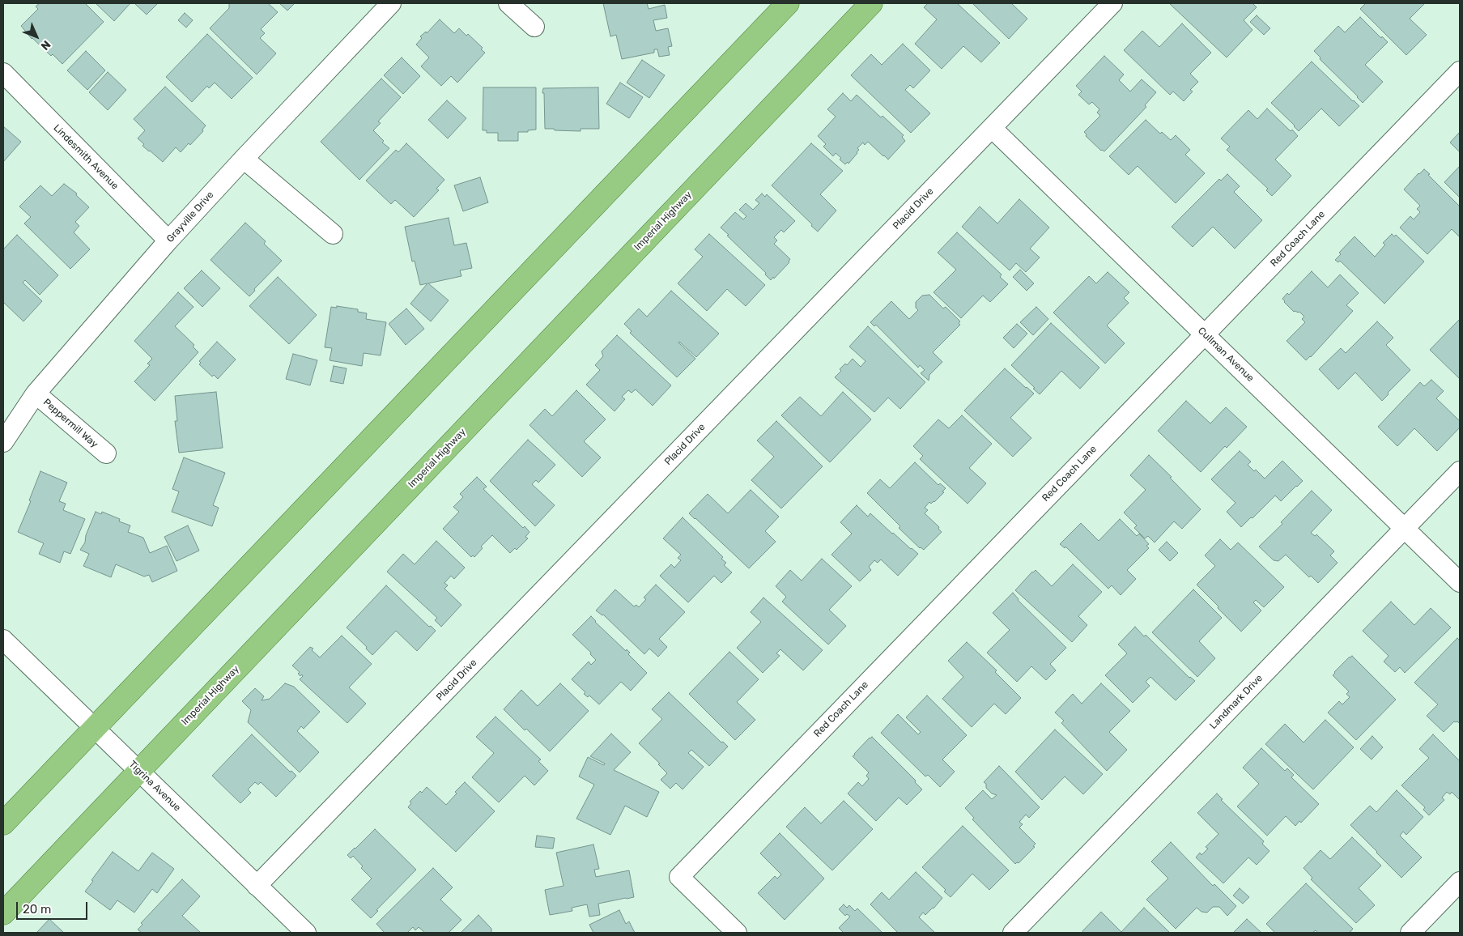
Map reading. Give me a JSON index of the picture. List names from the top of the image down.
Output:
{
  "streets": {
    "main road": ["Imperial Highway"],
    "street": [
      "Lindesmith Avenue",
      "Placid Drive",
      "Grayville Drive",
      "Red Coach Lane",
      "Cullman Avenue",
      "Peppermill Way",
      "Landmark Drive",
      "Tigrina Avenue"
    ]
  },
  "crossings": [
    ["Lindesmith Avenue", "Grayville Drive"],
    ["Placid Drive", "Cullman Avenue"],
    ["Placid Drive", "Tigrina Avenue"],
    ["Grayville Drive", "Peppermill Way"],
    ["Imperial Highway", "Tigrina Avenue"],
    ["Red Coach Lane", "Cullman Avenue"],
    ["Cullman Avenue", "Landmark Drive"]
  ],
  "scale_bar": "20 m",
  "north": "bottom right"
}
